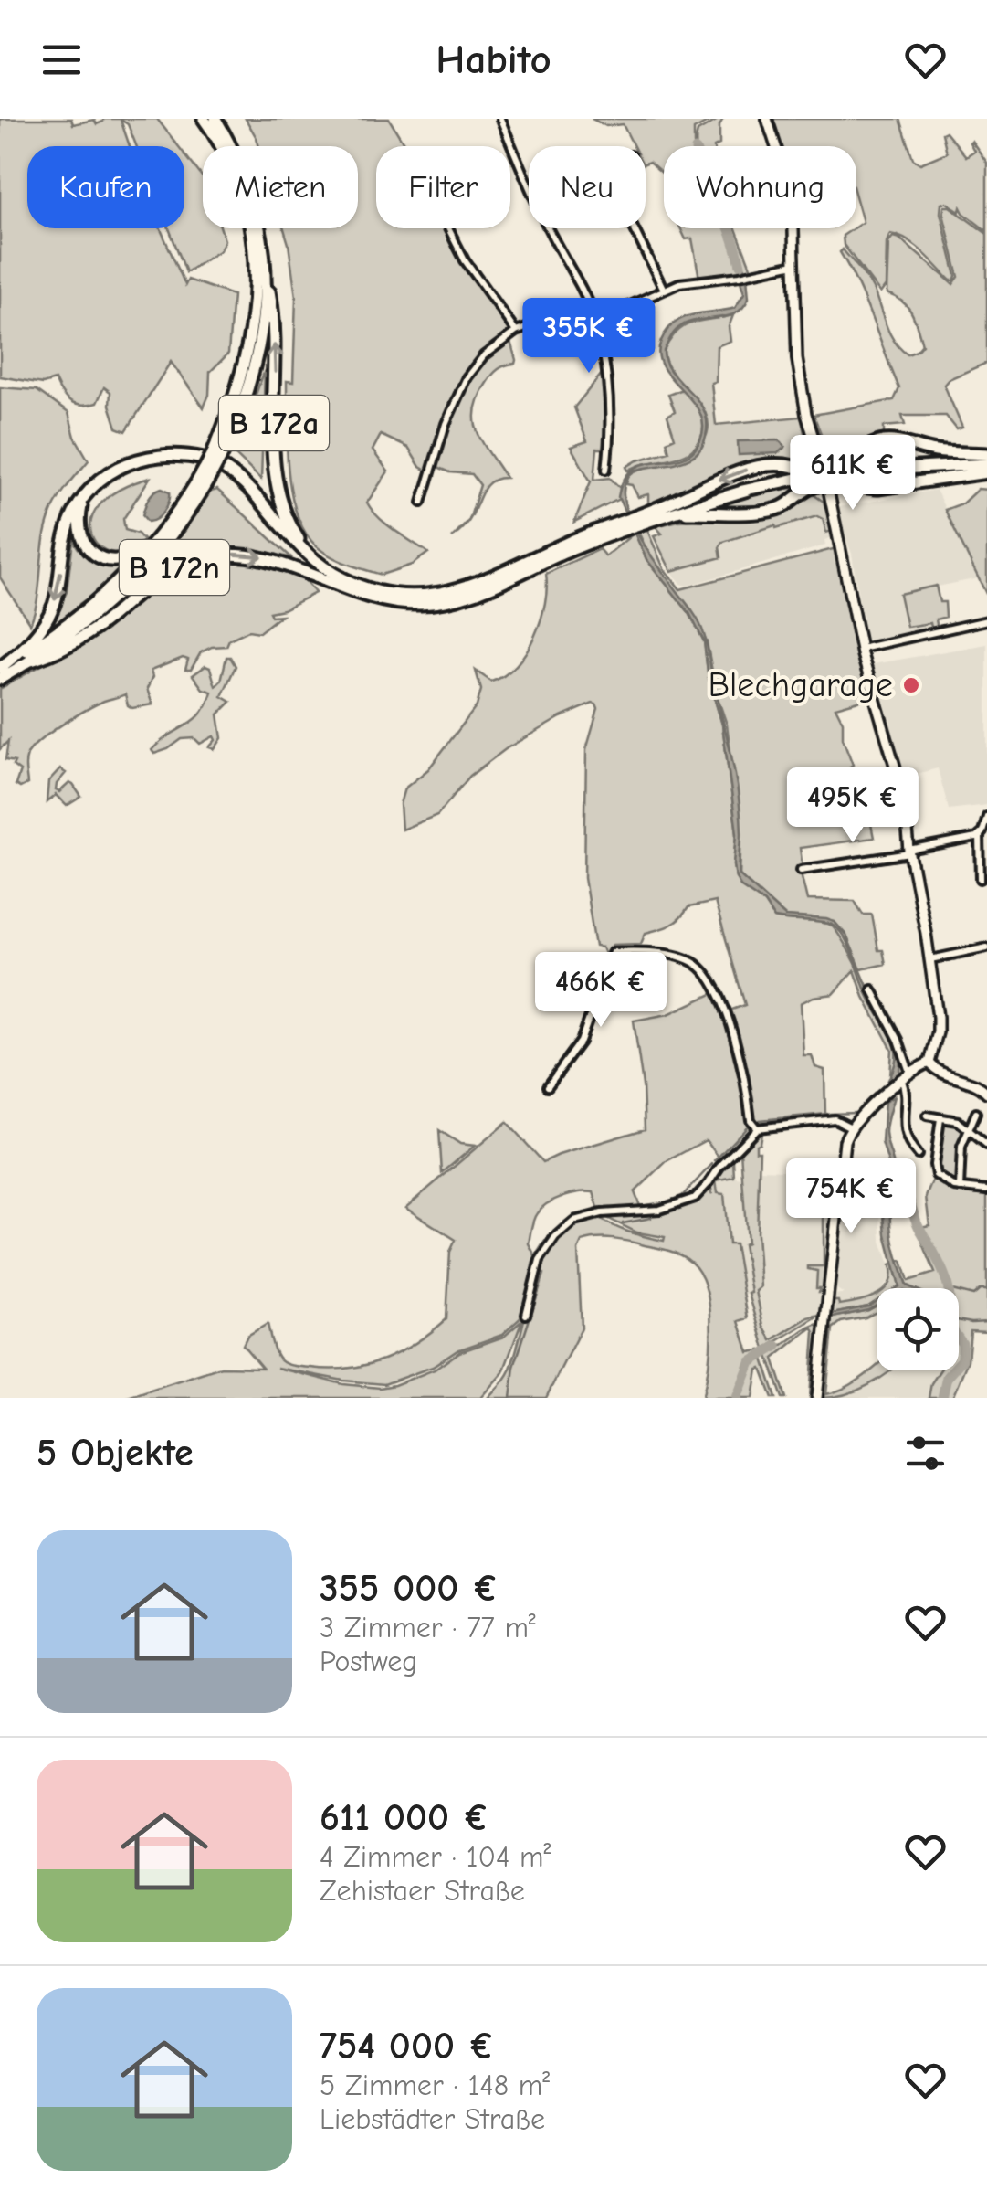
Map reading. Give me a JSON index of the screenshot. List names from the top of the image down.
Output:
{
  "streets": {
    "highway": ["B 172a", "B 172n"]
  },
  "crossings": [
    ["B 172a", "B 172n"]
  ],
  "places": ["Blechgarage"],
  "page": {
    "header": "Habito",
    "chip": [
      "Kaufen",
      "Mieten",
      "Filter",
      "Neu",
      "Wohnung"
    ],
    "price": [
      "355K €",
      "611K €",
      "495K €",
      "466K €",
      "754K €"
    ],
    "heading": "5 Objekte",
    "list": [
      {
        "name": "355 000 €",
        "note": "3 Zimmer · 77 m² · Postweg"
      },
      {
        "name": "611 000 €",
        "note": "4 Zimmer · 104 m² · Zehistaer Straße"
      },
      {
        "name": "754 000 €",
        "note": "5 Zimmer · 148 m² · Liebstädter Straße"
      }
    ]
  }
}
